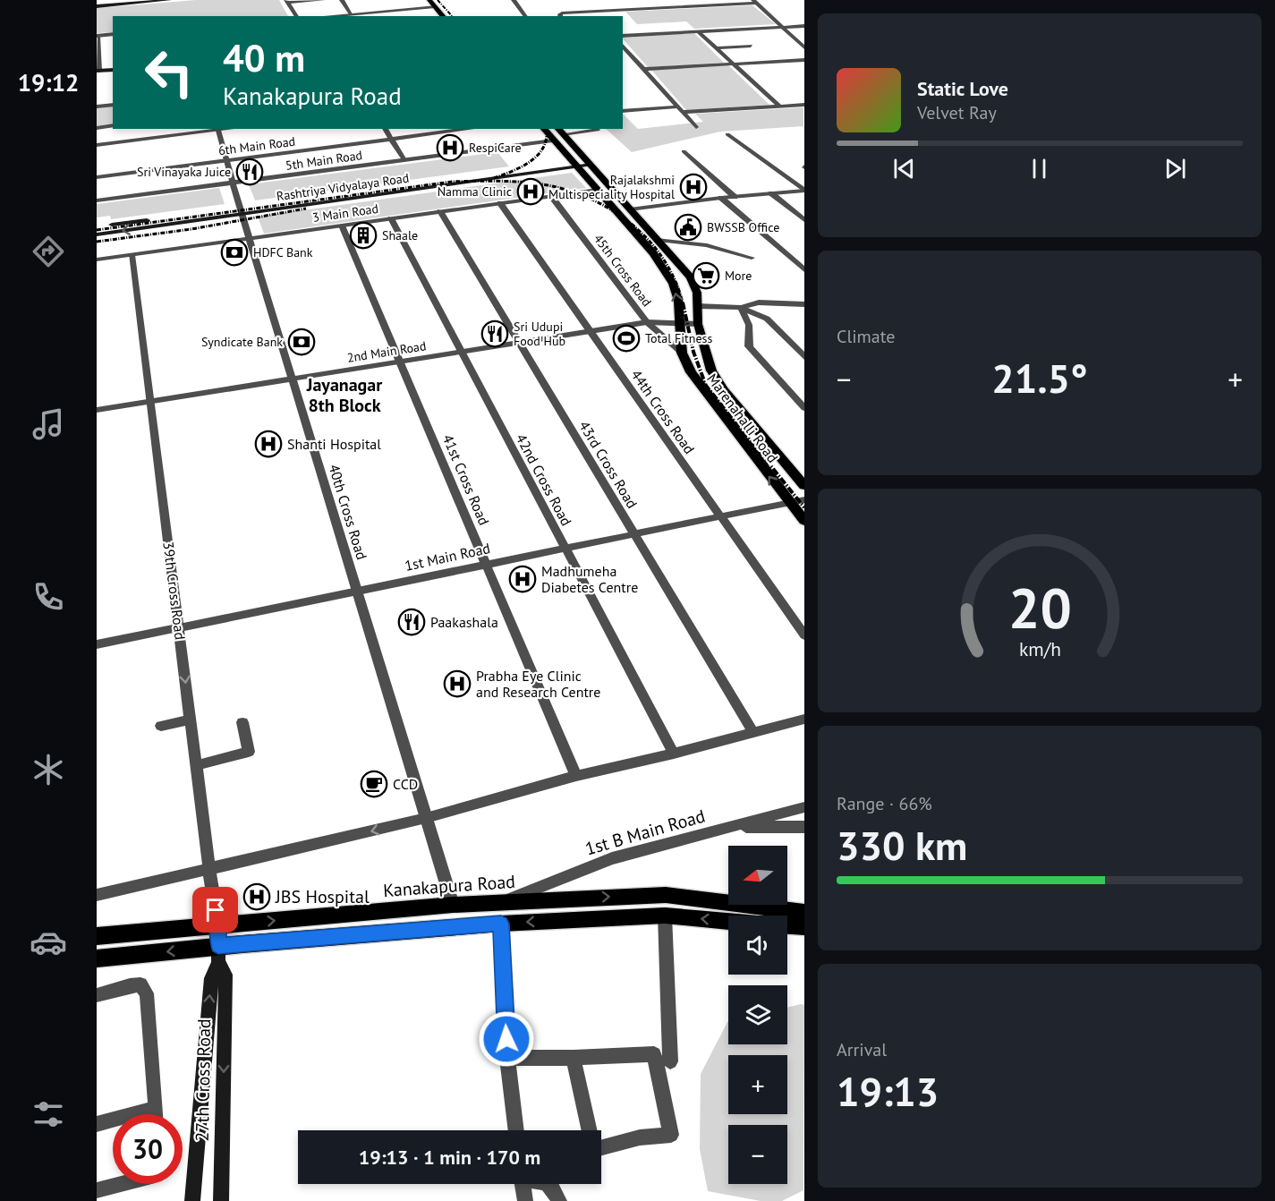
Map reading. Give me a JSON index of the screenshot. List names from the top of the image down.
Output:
{
  "streets": {
    "main road": [
      "Rashtriya Vidyalaya Road",
      "Marenahalli Road",
      "Kanakapura Road",
      "27th Cross Road"
    ],
    "street": [
      "6th Main Road",
      "5th Main Road",
      "3 Main Road",
      "45th Cross Road",
      "2nd Main Road",
      "44th Cross Road",
      "43rd Cross Road",
      "41st Cross Road",
      "42nd Cross Road",
      "40th Cross Road",
      "1st Main Road",
      "39th Cross Road",
      "1st B Main Road"
    ]
  },
  "crossings": [
    ["6th Main Road", "40th Cross Road"],
    ["5th Main Road", "Marenahalli Road"],
    ["5th Main Road", "40th Cross Road"],
    ["Rashtriya Vidyalaya Road", "Marenahalli Road"],
    ["Rashtriya Vidyalaya Road", "40th Cross Road"],
    ["3 Main Road", "45th Cross Road"],
    ["3 Main Road", "44th Cross Road"],
    ["3 Main Road", "Marenahalli Road"],
    ["3 Main Road", "43rd Cross Road"],
    ["3 Main Road", "41st Cross Road"],
    ["3 Main Road", "42nd Cross Road"],
    ["3 Main Road", "40th Cross Road"],
    ["3 Main Road", "39th Cross Road"],
    ["45th Cross Road", "2nd Main Road"],
    ["45th Cross Road", "Marenahalli Road"],
    ["2nd Main Road", "44th Cross Road"],
    ["2nd Main Road", "Marenahalli Road"],
    ["2nd Main Road", "43rd Cross Road"],
    ["2nd Main Road", "41st Cross Road"],
    ["2nd Main Road", "42nd Cross Road"],
    ["2nd Main Road", "40th Cross Road"],
    ["2nd Main Road", "39th Cross Road"],
    ["44th Cross Road", "1st Main Road"],
    ["Marenahalli Road", "1st Main Road"],
    ["43rd Cross Road", "1st Main Road"],
    ["41st Cross Road", "1st Main Road"],
    ["42nd Cross Road", "1st Main Road"],
    ["40th Cross Road", "1st Main Road"],
    ["40th Cross Road", "Kanakapura Road"],
    ["1st Main Road", "39th Cross Road"],
    ["39th Cross Road", "Kanakapura Road"],
    ["39th Cross Road", "27th Cross Road"],
    ["1st B Main Road", "Kanakapura Road"],
    ["Kanakapura Road", "27th Cross Road"]
  ],
  "districts": ["Jayanagar 8th Block"],
  "places": {
    "hospital": [
      "RespiCare",
      "Rajalakshmi Multispeciality Hospital",
      "Namma Clinic",
      "Shanti Hospital",
      "Madhumeha Diabetes Centre",
      "Prabha Eye Clinic and Research Centre",
      "JBS Hospital"
    ],
    "restaurant": ["Sri Vinayaka Juice", "Sri Udupi Food Hub", "Paakashala"],
    "public building": ["BWSSB Office"],
    "building": ["Shaale"],
    "bank": ["HDFC Bank", "Syndicate Bank"],
    "supermarket": ["More"],
    "sports": ["Total Fitness"],
    "cafe": ["CCD"]
  },
  "north": "left",
  "page": {
    "tabs": "19:12",
    "turn": ["40 m", "Kanakapura Road"],
    "song": ["Static Love", "Velvet Ray"],
    "tile": [
      "Climate",
      ["Range · 66%", "330 km"],
      ["Arrival", "19:13"]
    ],
    "heat": ["−", "21.5°", "+"],
    "map_buttons": ["+", "−"],
    "limit": "30",
    "trip": "19:13 · 1 min · 170 m",
    "gauge": ["20", "km/h"]
  }
}
